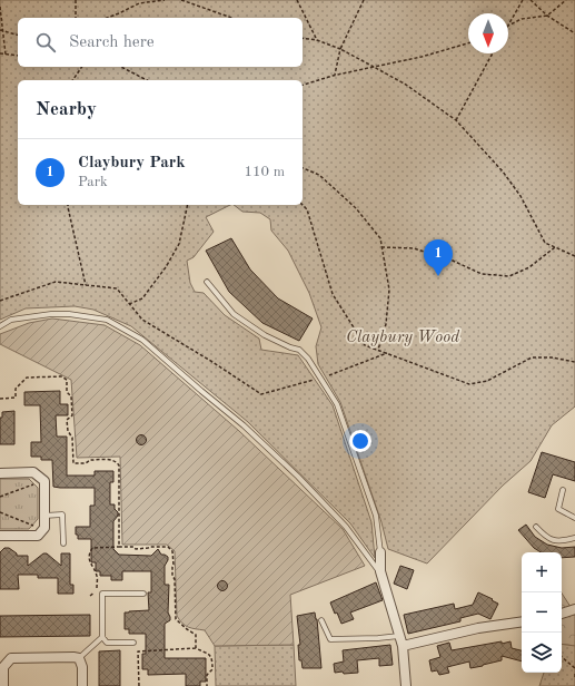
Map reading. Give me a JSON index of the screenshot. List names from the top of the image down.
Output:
{
  "parks": ["Claybury Wood"],
  "north": "bottom",
  "page": {
    "search": "Search here",
    "heading": "Nearby",
    "list": [
      {
        "mark": "1",
        "name": "Claybury Park",
        "note": "Park",
        "value": "110 m"
      }
    ],
    "pins": "1",
    "map_buttons": ["+", "−"]
  }
}
